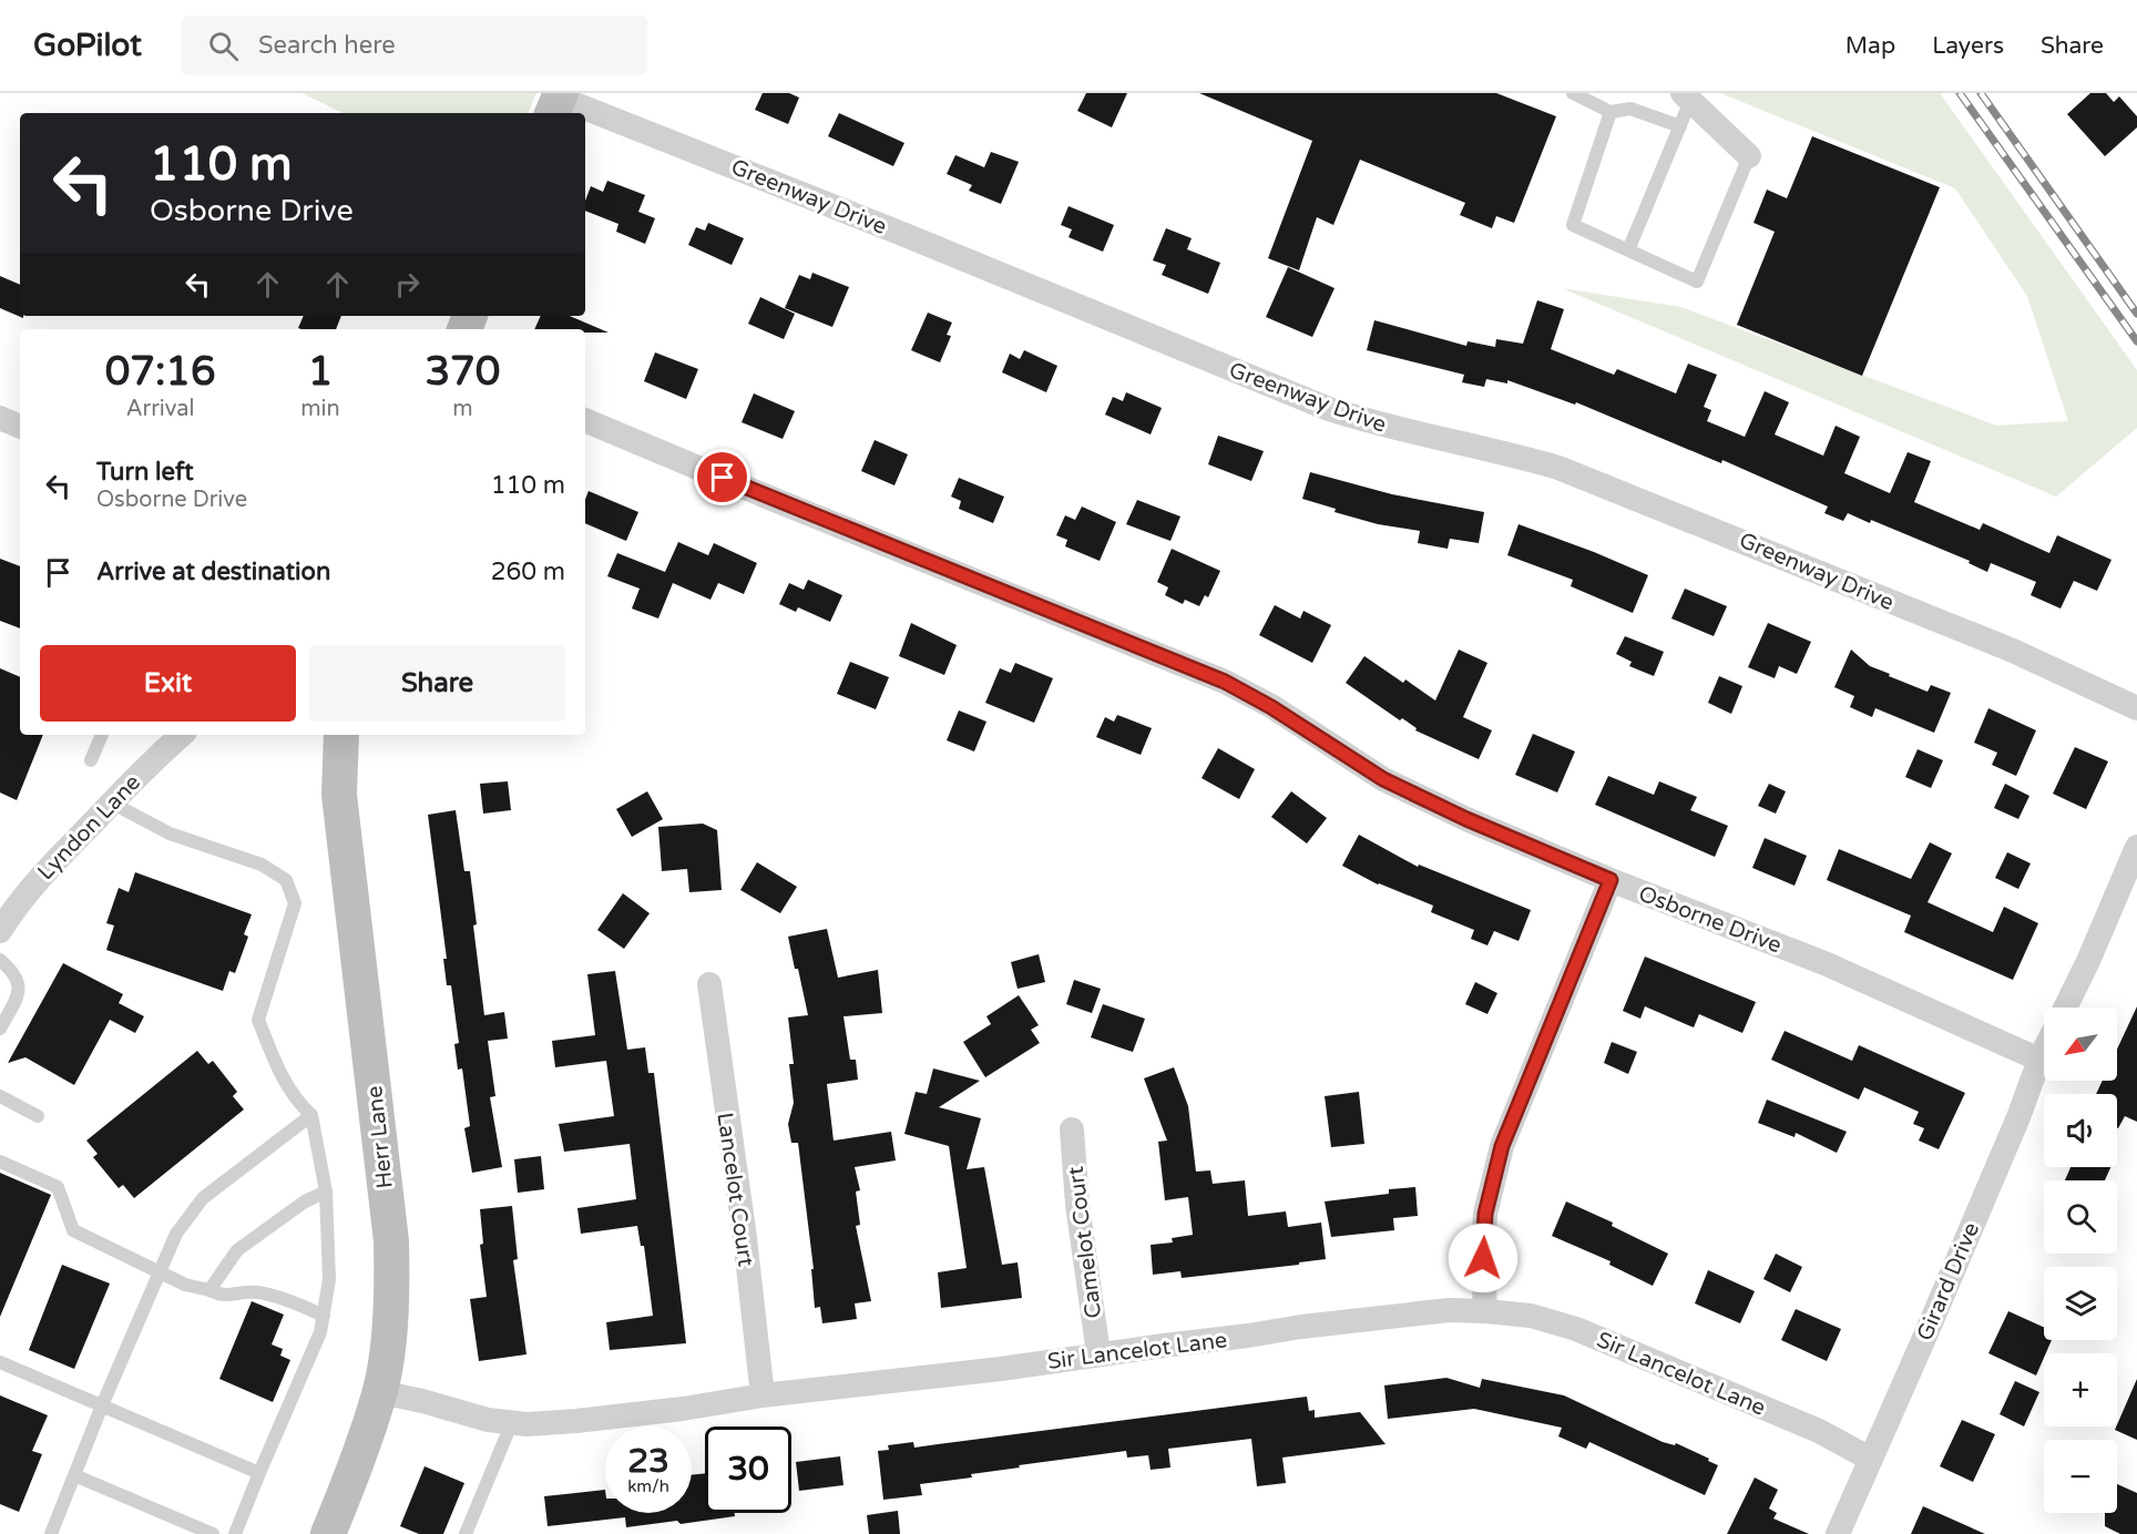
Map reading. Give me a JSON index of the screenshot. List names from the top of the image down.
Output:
{
  "streets": {
    "main road": ["Herr Lane"],
    "street": [
      "Greenway Drive",
      "Lyndon Lane",
      "Osborne Drive",
      "Lancelot Court",
      "Camelot Court",
      "Girard Drive",
      "Sir Lancelot Lane"
    ]
  },
  "crossings": [
    ["Osborne Drive", "Girard Drive"],
    ["Herr Lane", "Sir Lancelot Lane"],
    ["Lancelot Court", "Sir Lancelot Lane"],
    ["Camelot Court", "Sir Lancelot Lane"],
    ["Girard Drive", "Sir Lancelot Lane"]
  ],
  "north": "bottom left",
  "page": {
    "header": "GoPilot",
    "search": "Search here",
    "nav": ["Map", "Layers", "Share"],
    "turn": ["110 m", "Osborne Drive"],
    "eta": [
      "07:16",
      "Arrival",
      "1",
      "min",
      "370",
      "m"
    ],
    "list": [
      {
        "name": "Turn left",
        "note": "Osborne Drive",
        "value": "110 m"
      },
      {
        "name": "Arrive at destination",
        "value": "260 m"
      }
    ],
    "buttons": ["Exit", "Share"],
    "map_buttons": ["+", "−"],
    "speed": "23 km/h",
    "limit": "30"
  }
}
